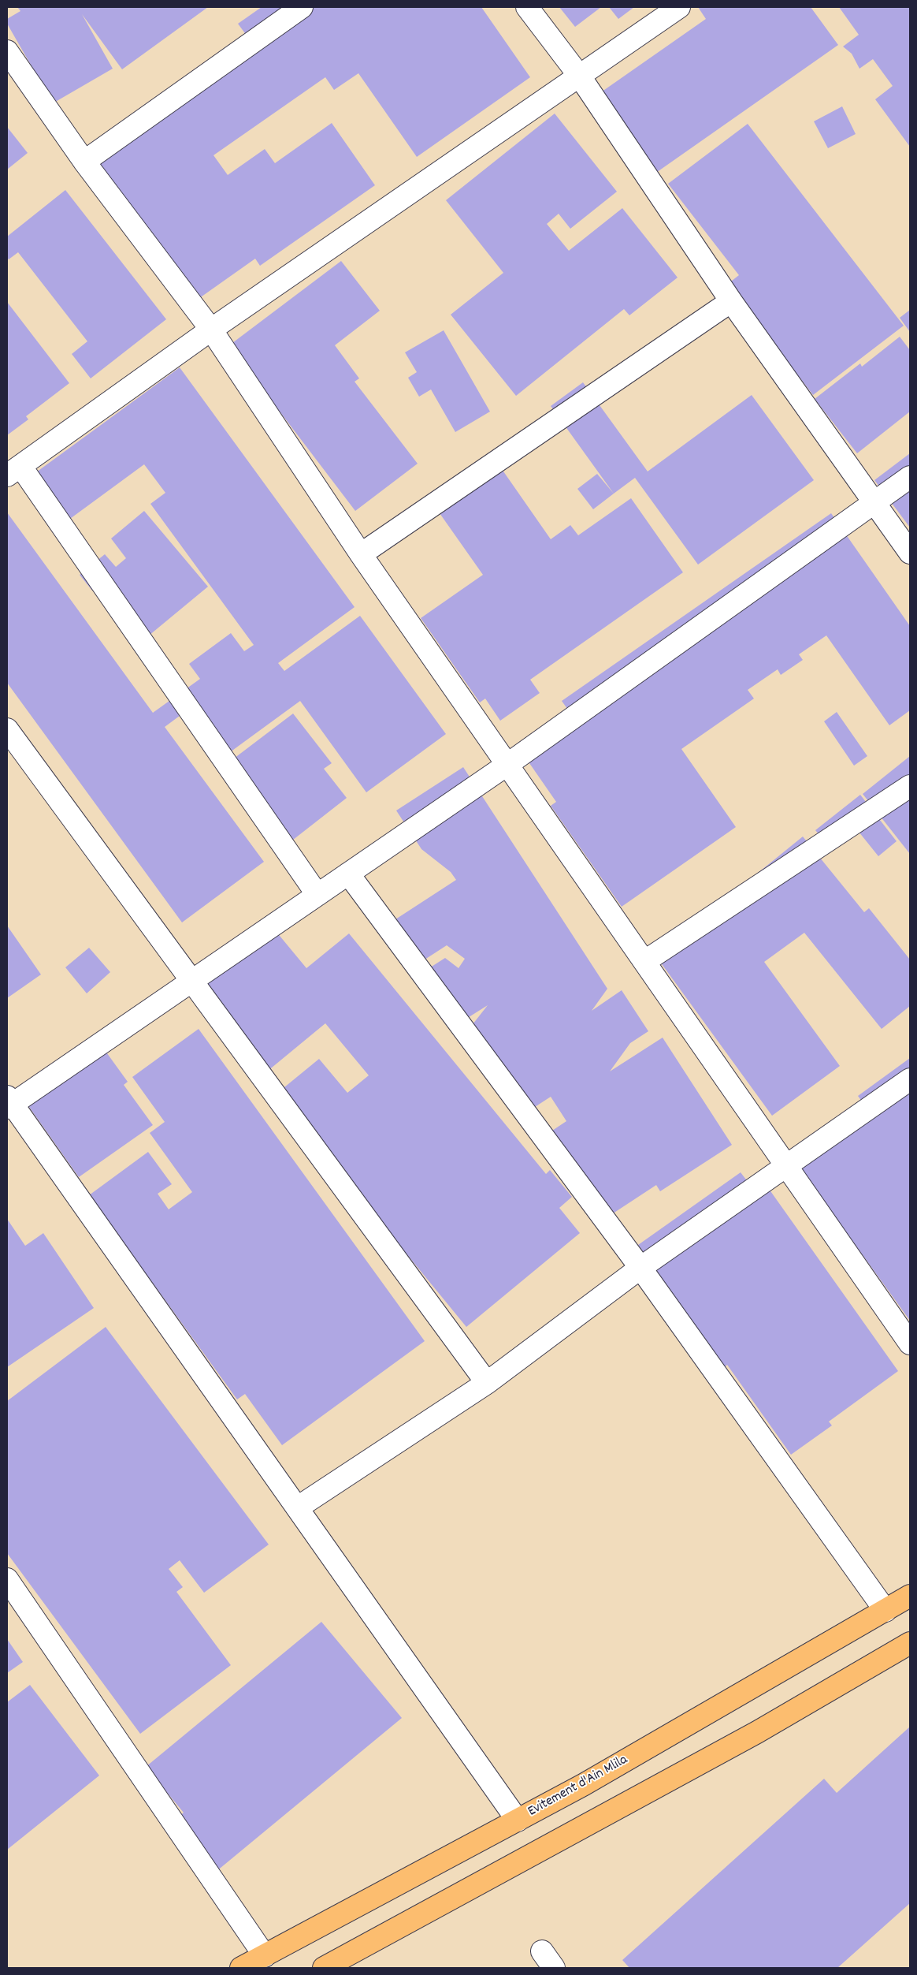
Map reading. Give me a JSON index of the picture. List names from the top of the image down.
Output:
{
  "streets": {
    "highway": ["Evitement d'Ain Mlila"]
  }
}
